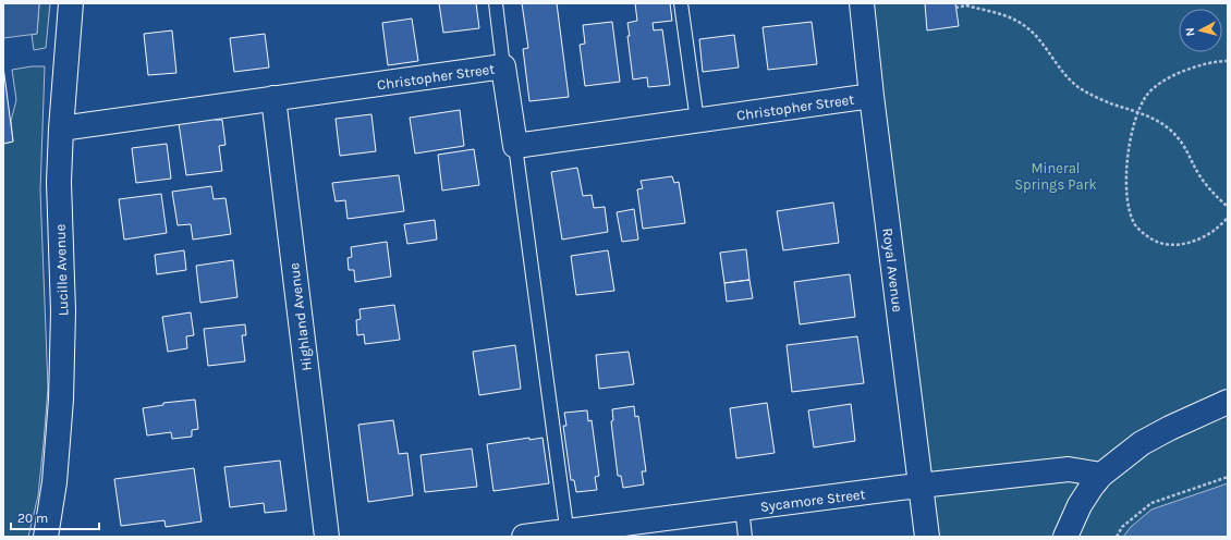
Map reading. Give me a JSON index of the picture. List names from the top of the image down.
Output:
{
  "streets": {
    "street": [
      "Christopher Street",
      "Lucille Avenue",
      "Royal Avenue",
      "Highland Avenue",
      "Sycamore Street"
    ]
  },
  "crossings": [
    ["Christopher Street", "Lucille Avenue"],
    ["Christopher Street", "Royal Avenue"],
    ["Christopher Street", "Highland Avenue"],
    ["Royal Avenue", "Sycamore Street"]
  ],
  "parks": ["Mineral Springs Park"],
  "scale_bar": "20 m",
  "north": "left"
}
